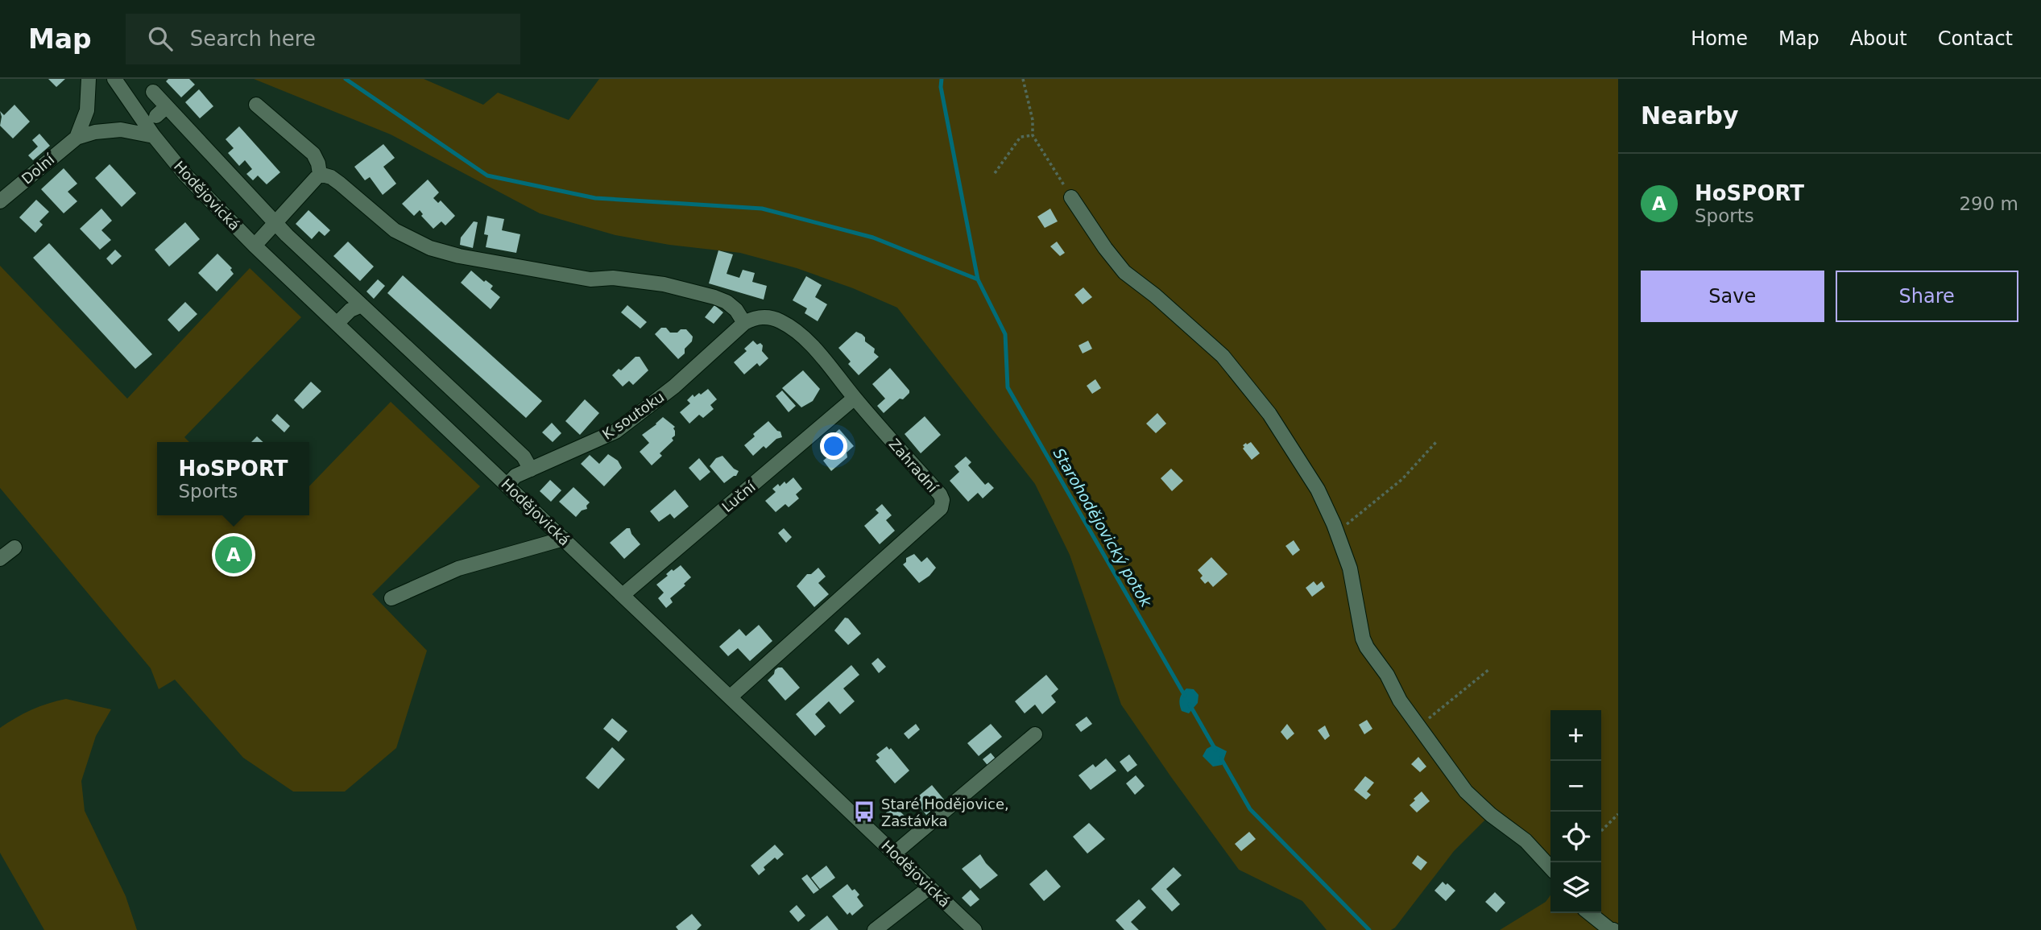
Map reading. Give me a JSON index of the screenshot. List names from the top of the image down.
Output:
{
  "streets": {
    "street": [
      "Dolní",
      "Hodějovická",
      "K soutoku",
      "Zahradní",
      "Luční"
    ]
  },
  "crossings": [
    ["Dolní", "Hodějovická"],
    ["Hodějovická", "K soutoku"],
    ["Hodějovická", "Zahradní"],
    ["Hodějovická", "Luční"],
    ["K soutoku", "Zahradní"],
    ["Zahradní", "Luční"]
  ],
  "water": ["Starohodějovický potok"],
  "places": {
    "bus stop": ["Staré Hodějovice, Zastávka"]
  },
  "page": {
    "header": "Map",
    "search": "Search here",
    "nav": [
      "Home",
      "Map",
      "About",
      "Contact"
    ],
    "heading": "Nearby",
    "list": [
      {
        "mark": "A",
        "name": "HoSPORT",
        "note": "Sports",
        "value": "290 m"
      }
    ],
    "buttons": ["Save", "Share"],
    "popup": ["HoSPORT", "Sports"],
    "pins": "A",
    "map_buttons": ["+", "−"]
  }
}
